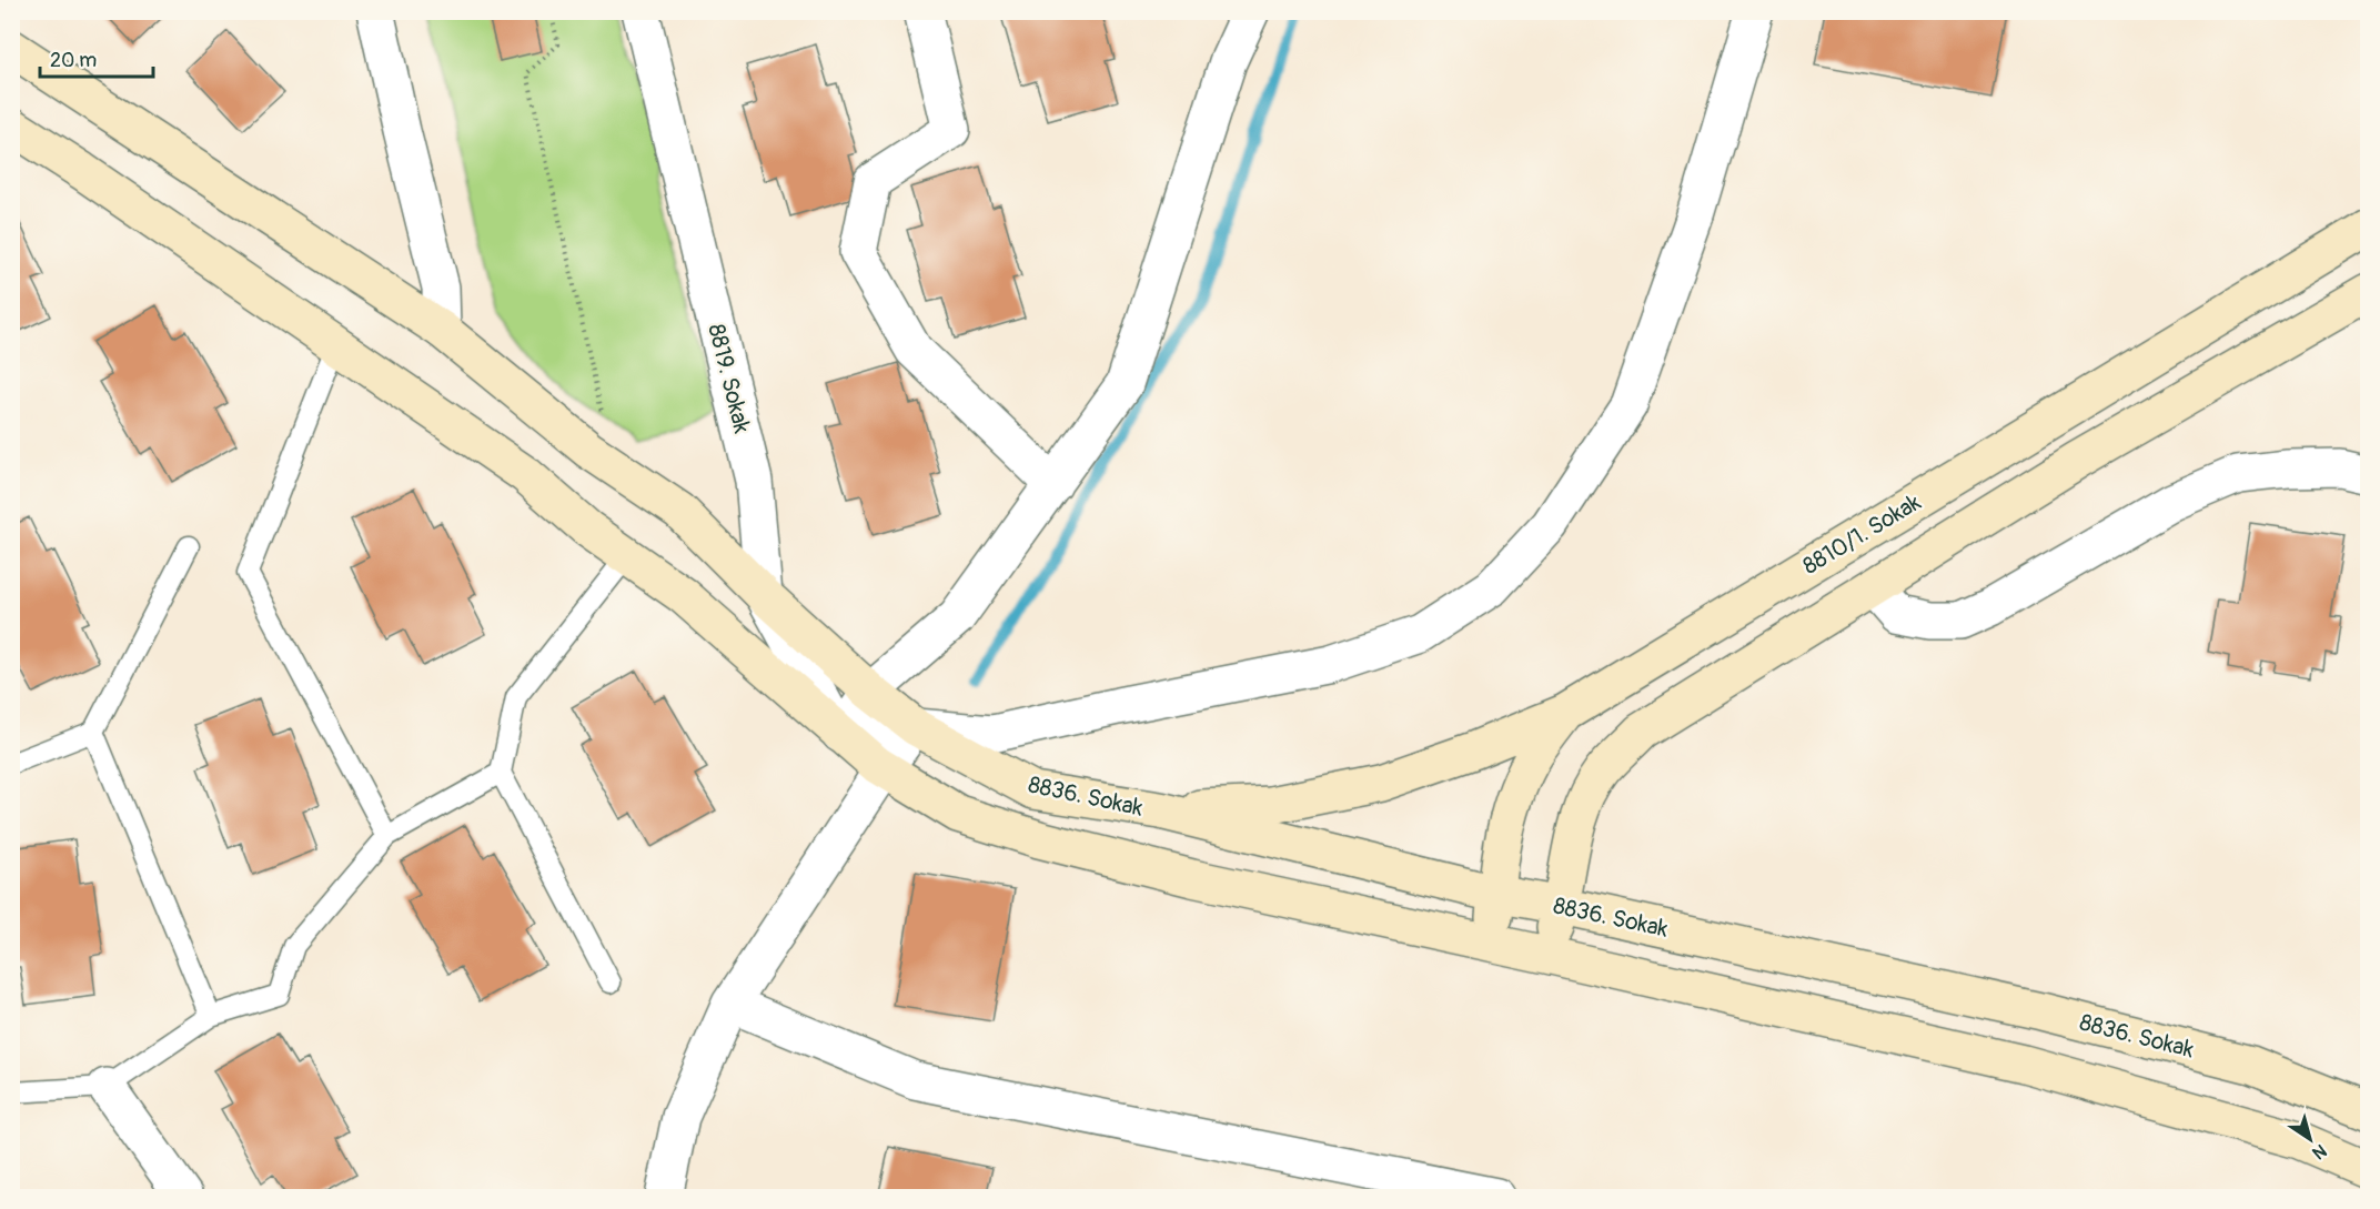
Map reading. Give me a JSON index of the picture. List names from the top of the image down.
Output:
{
  "streets": {
    "street": ["8819. Sokak", "8810/1. Sokak", "8836. Sokak"]
  },
  "crossings": [
    ["8819. Sokak", "8836. Sokak"],
    ["8810/1. Sokak", "8836. Sokak"]
  ],
  "scale_bar": "20 m",
  "north": "bottom right"
}
